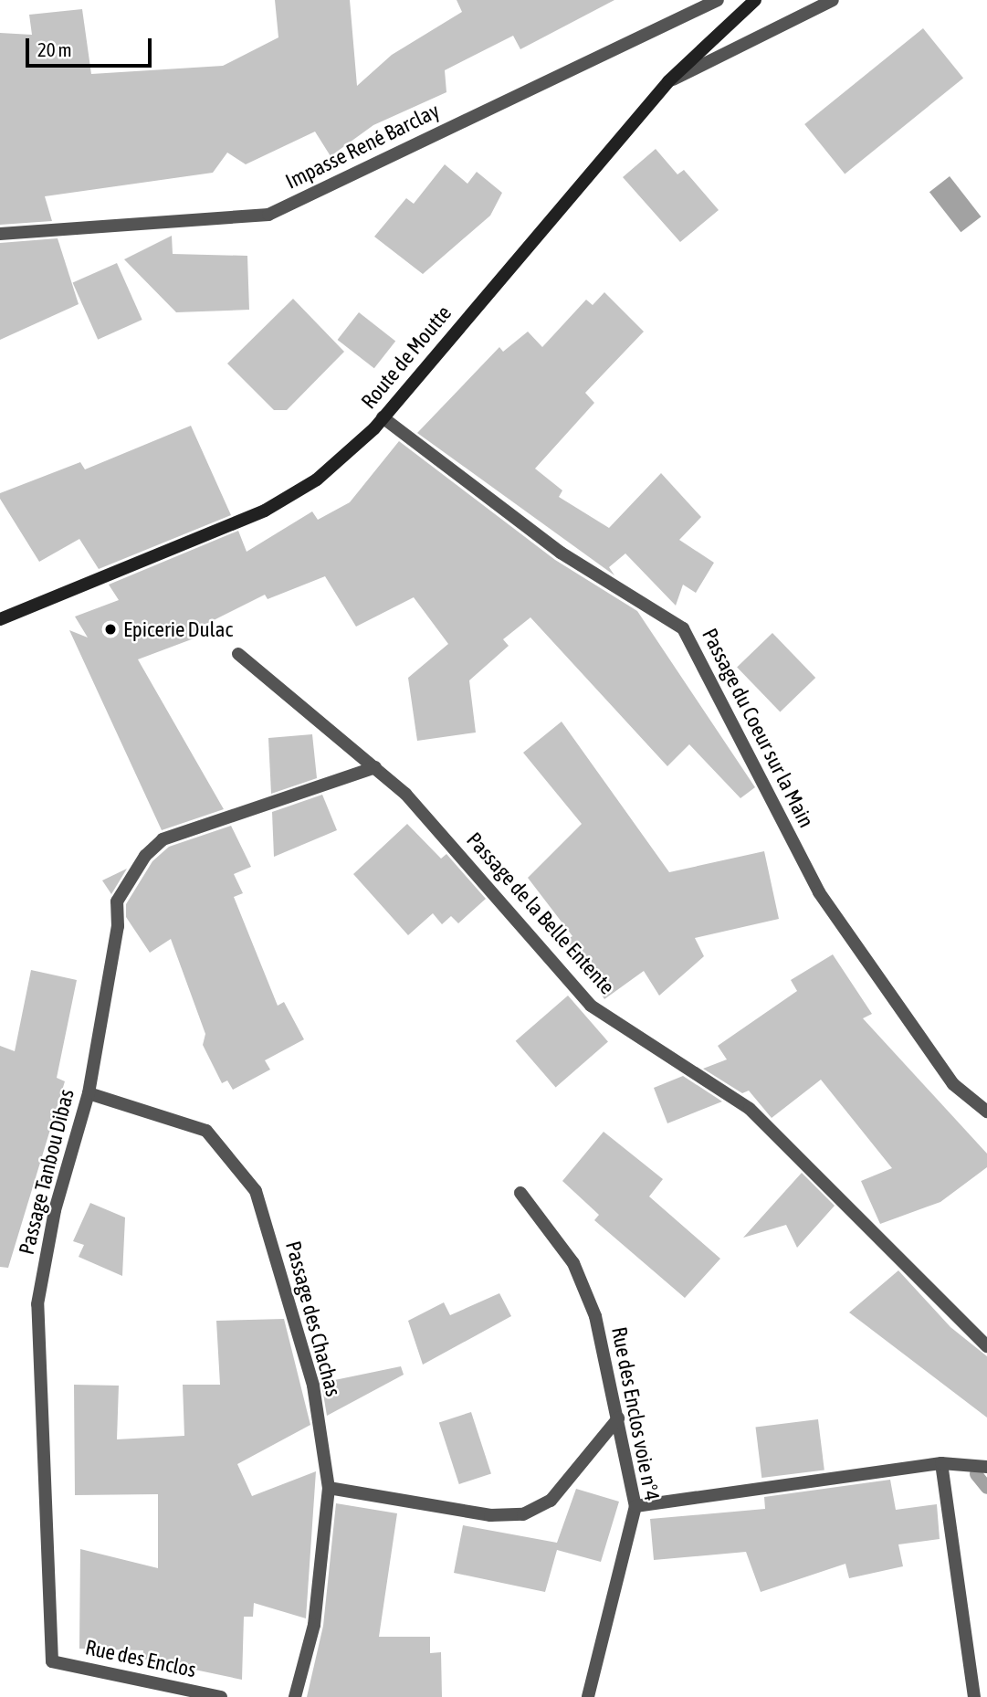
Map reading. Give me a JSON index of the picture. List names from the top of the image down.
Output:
{
  "streets": {
    "main road": ["Route de Moutte"],
    "street": [
      "Impasse René Barclay",
      "Passage du Coeur sur la Main",
      "Passage de la Belle Entente",
      "Passage Tanbou Dibas",
      "Passage des Chachas",
      "Rue des Enclos voie n°4",
      "Rue des Enclos"
    ]
  },
  "crossings": [
    ["Route de Moutte", "Passage du Coeur sur la Main"],
    ["Passage de la Belle Entente", "Passage Tanbou Dibas"],
    ["Passage Tanbou Dibas", "Passage des Chachas"],
    ["Passage Tanbou Dibas", "Rue des Enclos"]
  ],
  "places": ["Epicerie Dulac"],
  "scale_bar": "20 m"
}
